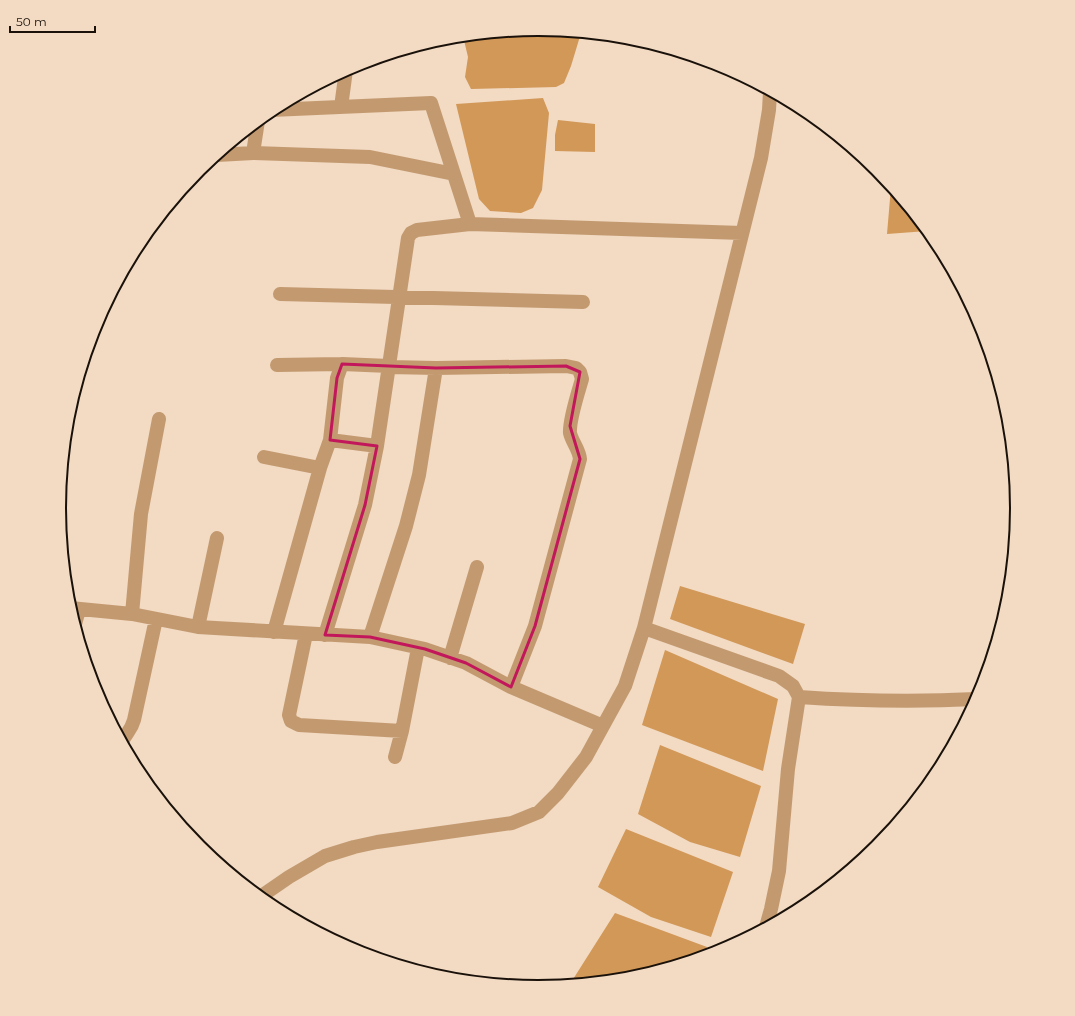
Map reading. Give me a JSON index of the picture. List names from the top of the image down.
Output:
{
  "scale_bar": "50 m"
}
